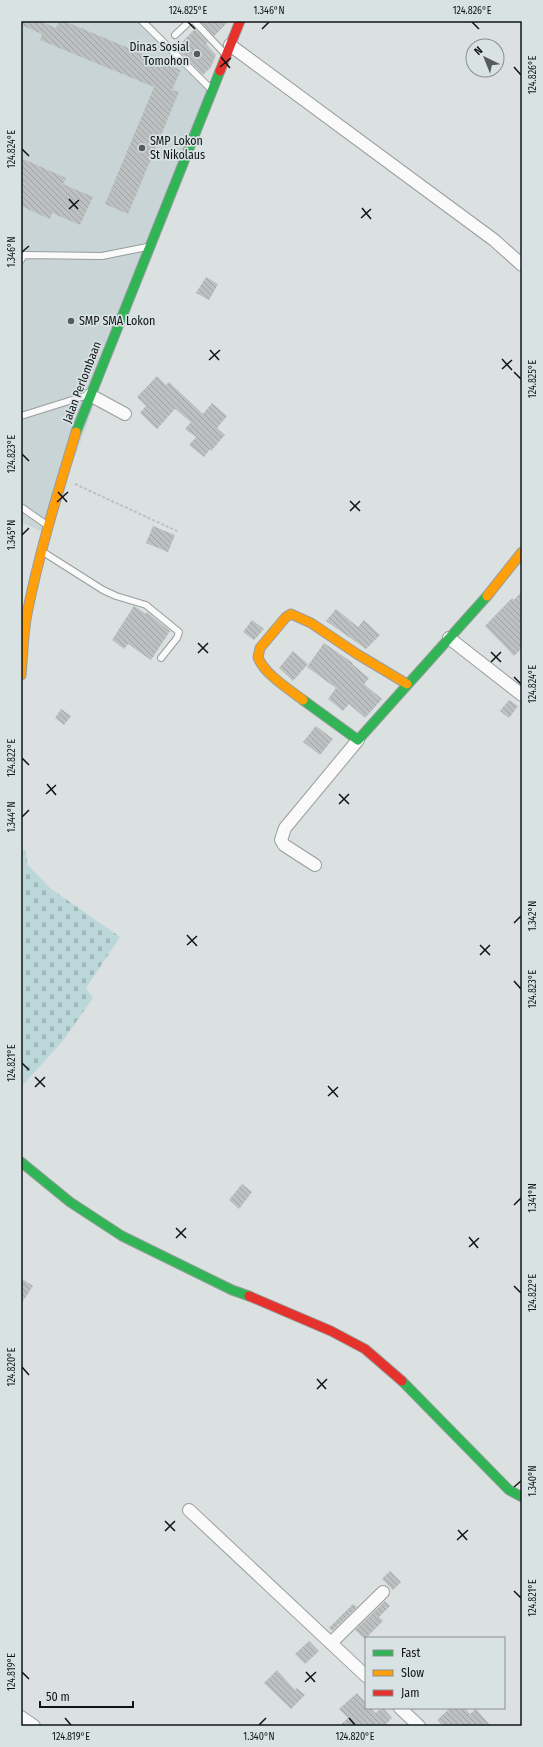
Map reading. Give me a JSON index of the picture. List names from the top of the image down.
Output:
{
  "streets": {
    "street": ["Jalan Perlombaan"]
  },
  "places": ["Dinas Sosial Tomohon", "SMP Lokon St Nikolaus", "SMP SMA Lokon"],
  "legend": ["Fast", "Slow", "Jam"],
  "scale_bar": "50 m",
  "north": "top left",
  "coordinates": [
    "124.825°E",
    "1.346°N",
    "124.826°E",
    "124.824°E",
    "124.823°E",
    "1.345°N",
    "124.822°E",
    "1.344°N",
    "1.342°N",
    "124.821°E",
    "1.341°N",
    "124.820°E",
    "1.340°N",
    "124.819°E"
  ]
}
